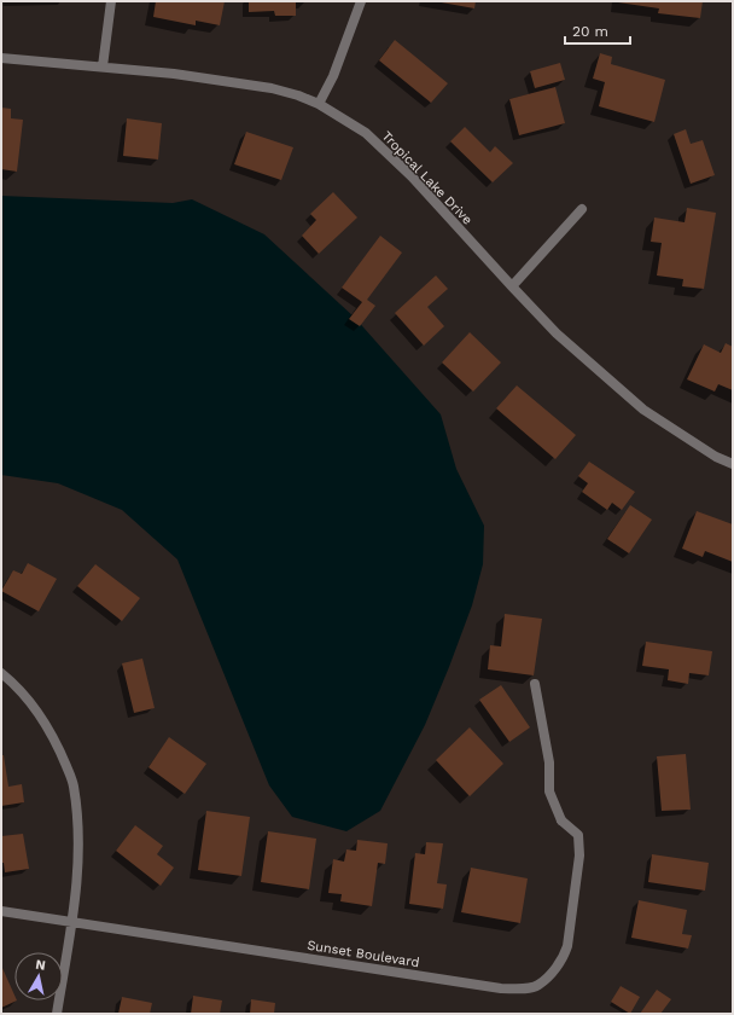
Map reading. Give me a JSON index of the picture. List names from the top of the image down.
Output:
{
  "streets": {
    "street": ["Tropical Lake Drive", "Sunset Boulevard"]
  },
  "scale_bar": "20 m",
  "north": "top"
}
